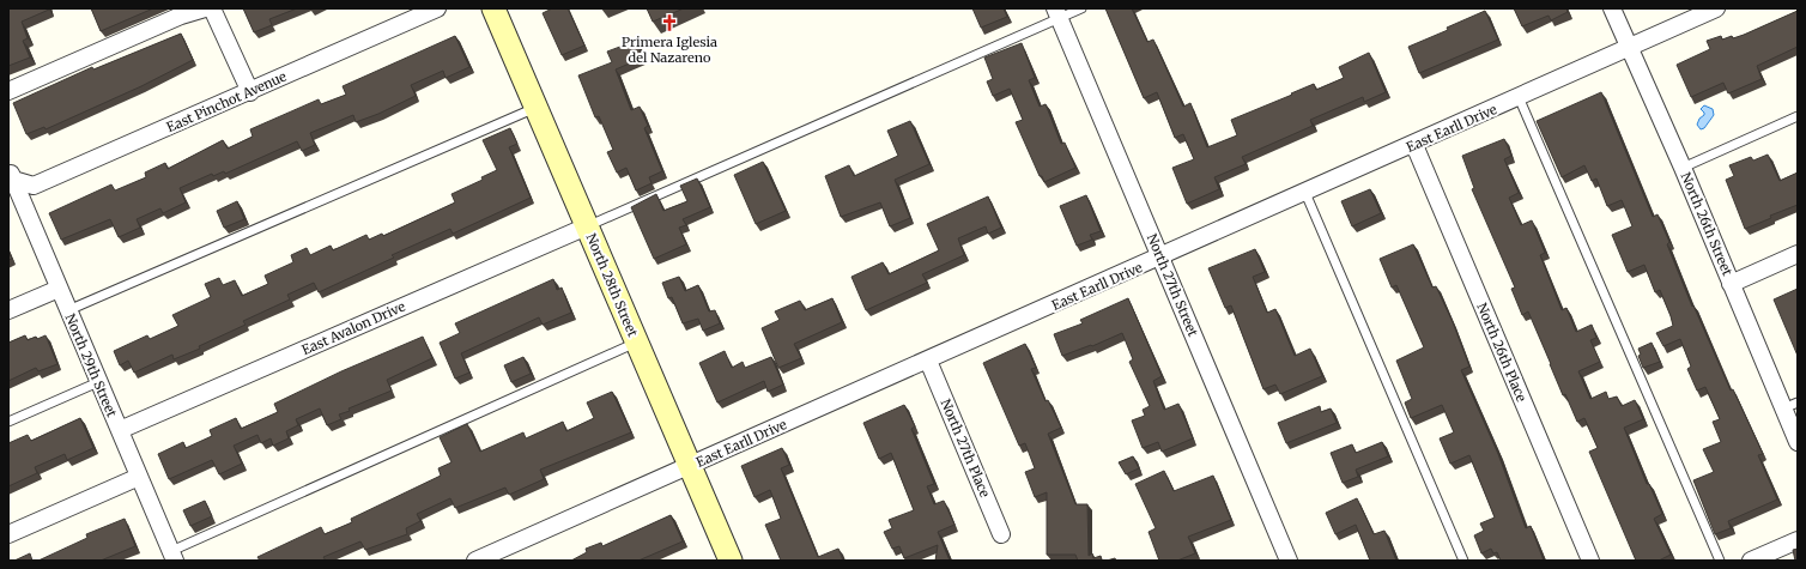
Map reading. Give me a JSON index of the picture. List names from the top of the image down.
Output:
{
  "streets": {
    "street": [
      "East Pinchot Avenue",
      "East Earll Drive",
      "North 26th Street",
      "North 28th Street",
      "North 27th Street",
      "East Avalon Drive",
      "North 26th Place",
      "North 29th Street",
      "North 27th Place"
    ]
  },
  "crossings": [
    ["East Pinchot Avenue", "North 29th Street"],
    ["East Earll Drive", "North 26th Street"],
    ["East Earll Drive", "North 28th Street"],
    ["East Earll Drive", "North 27th Street"],
    ["East Earll Drive", "North 26th Place"],
    ["East Earll Drive", "North 27th Place"],
    ["North 28th Street", "East Avalon Drive"],
    ["East Avalon Drive", "North 29th Street"]
  ],
  "places": {
    "church": ["Primera Iglesia del Nazareno"]
  }
}
